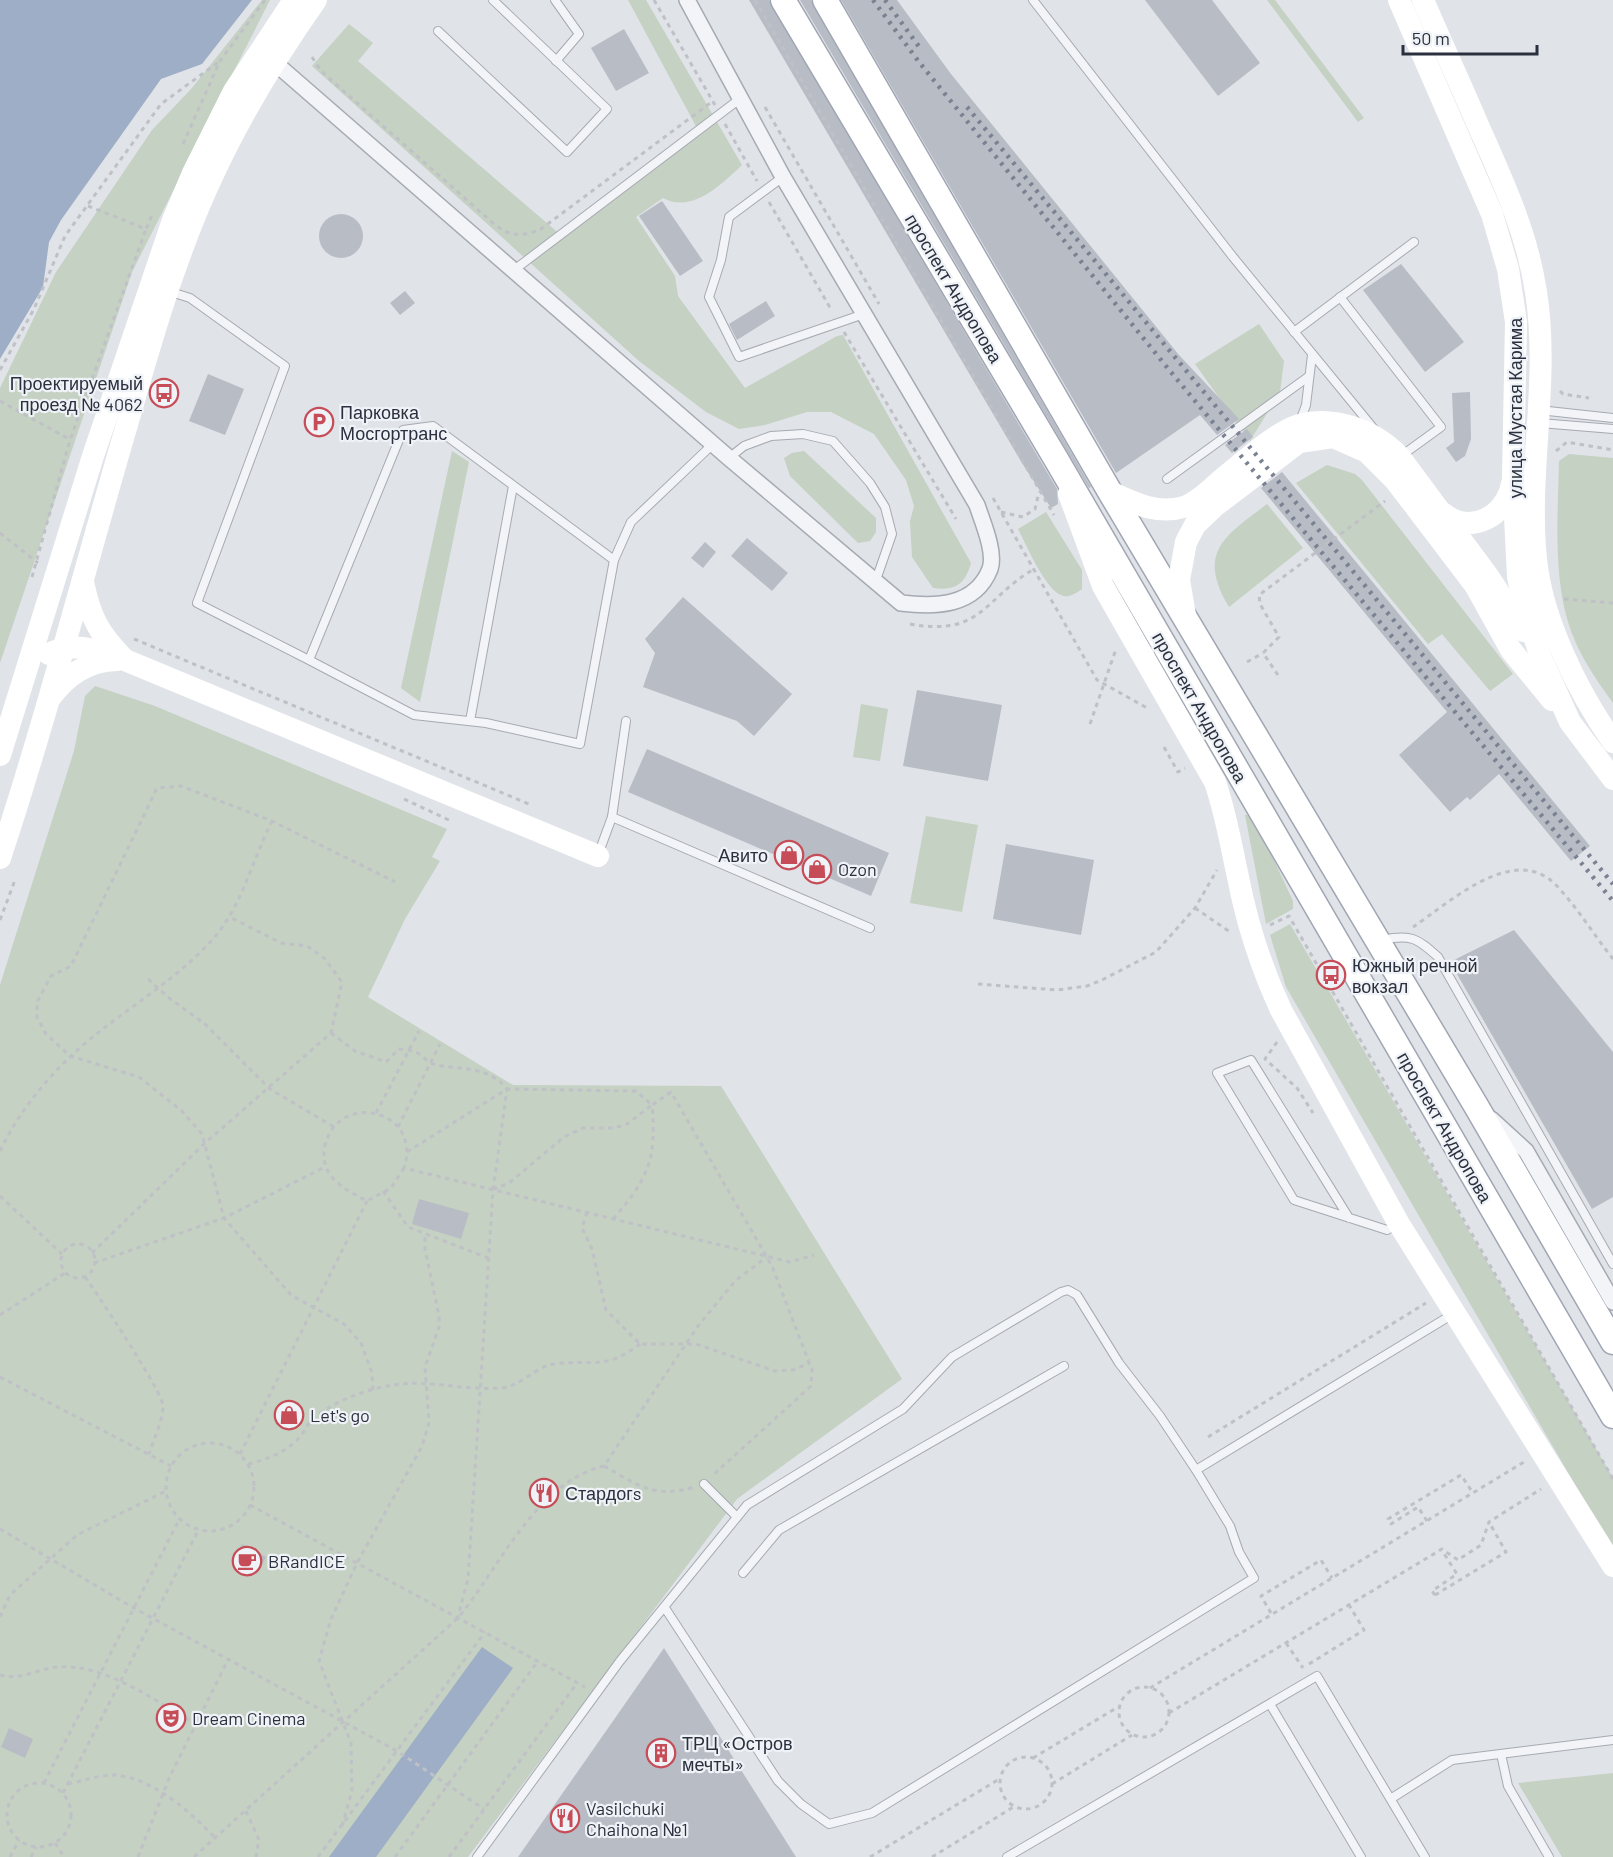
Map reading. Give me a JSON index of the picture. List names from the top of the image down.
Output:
{
  "streets": {
    "main road": ["проспект Андропова"],
    "street": ["улица Мустая Карима"]
  },
  "places": {
    "bus stop": ["Проектируемый проезд № 4062", "Южный речной вокзал"],
    "parking": ["Парковка Мосгортранс"],
    "shop": ["Авито", "Ozon", "Let's go"],
    "restaurant": ["Стардогs", "Vasilchuki Chaihona №1"],
    "cafe": ["BRandICE"],
    "theatre": ["Dream Cinema"],
    "building": ["ТРЦ «Остров мечты»"]
  },
  "scale_bar": "50 m"
}
